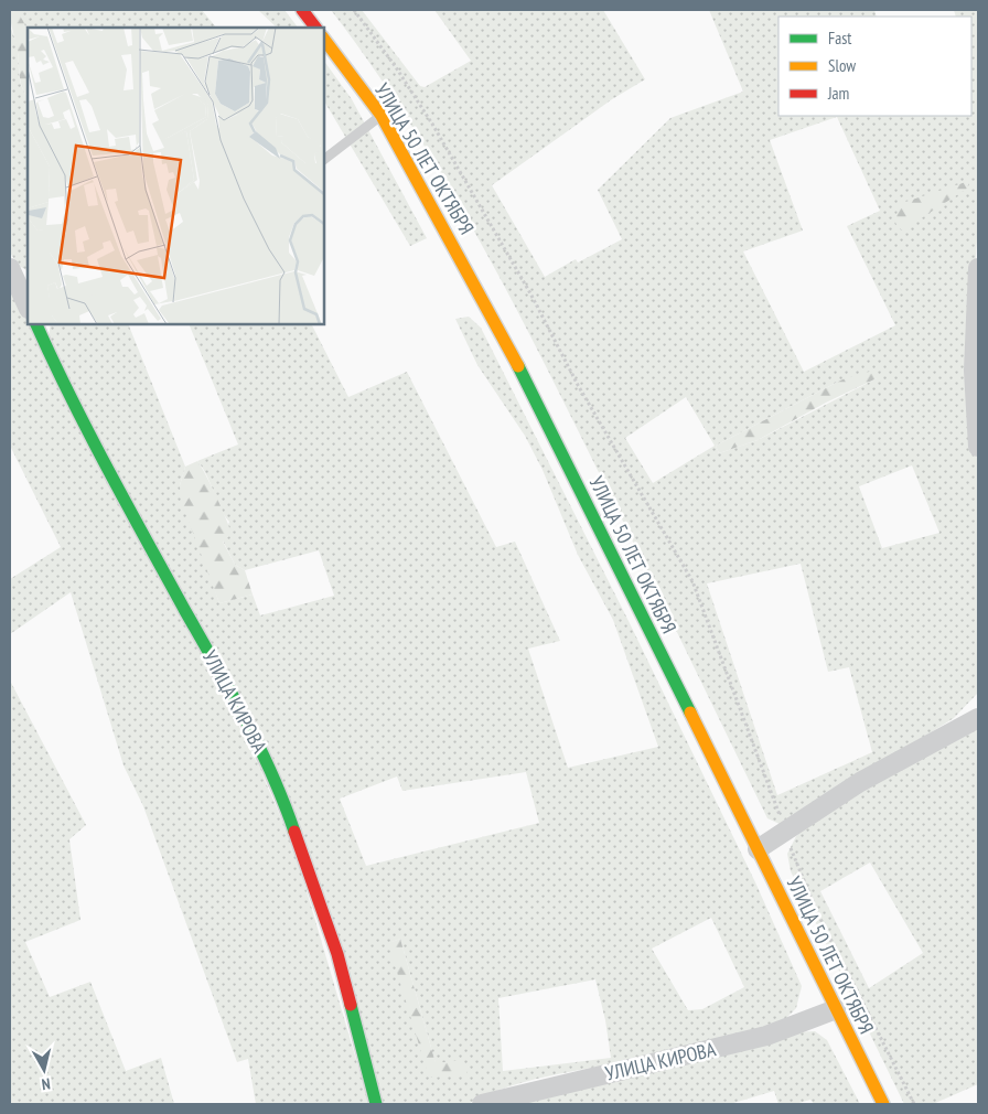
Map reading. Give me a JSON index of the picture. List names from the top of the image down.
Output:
{
  "streets": {
    "main road": ["УЛИЦА 50 ЛЕТ ОКТЯБРЯ", "УЛИЦА КИРОВА"]
  },
  "crossings": [
    ["УЛИЦА 50 ЛЕТ ОКТЯБРЯ", "УЛИЦА КИРОВА"]
  ],
  "legend": ["Fast", "Slow", "Jam"],
  "north": "bottom"
}
